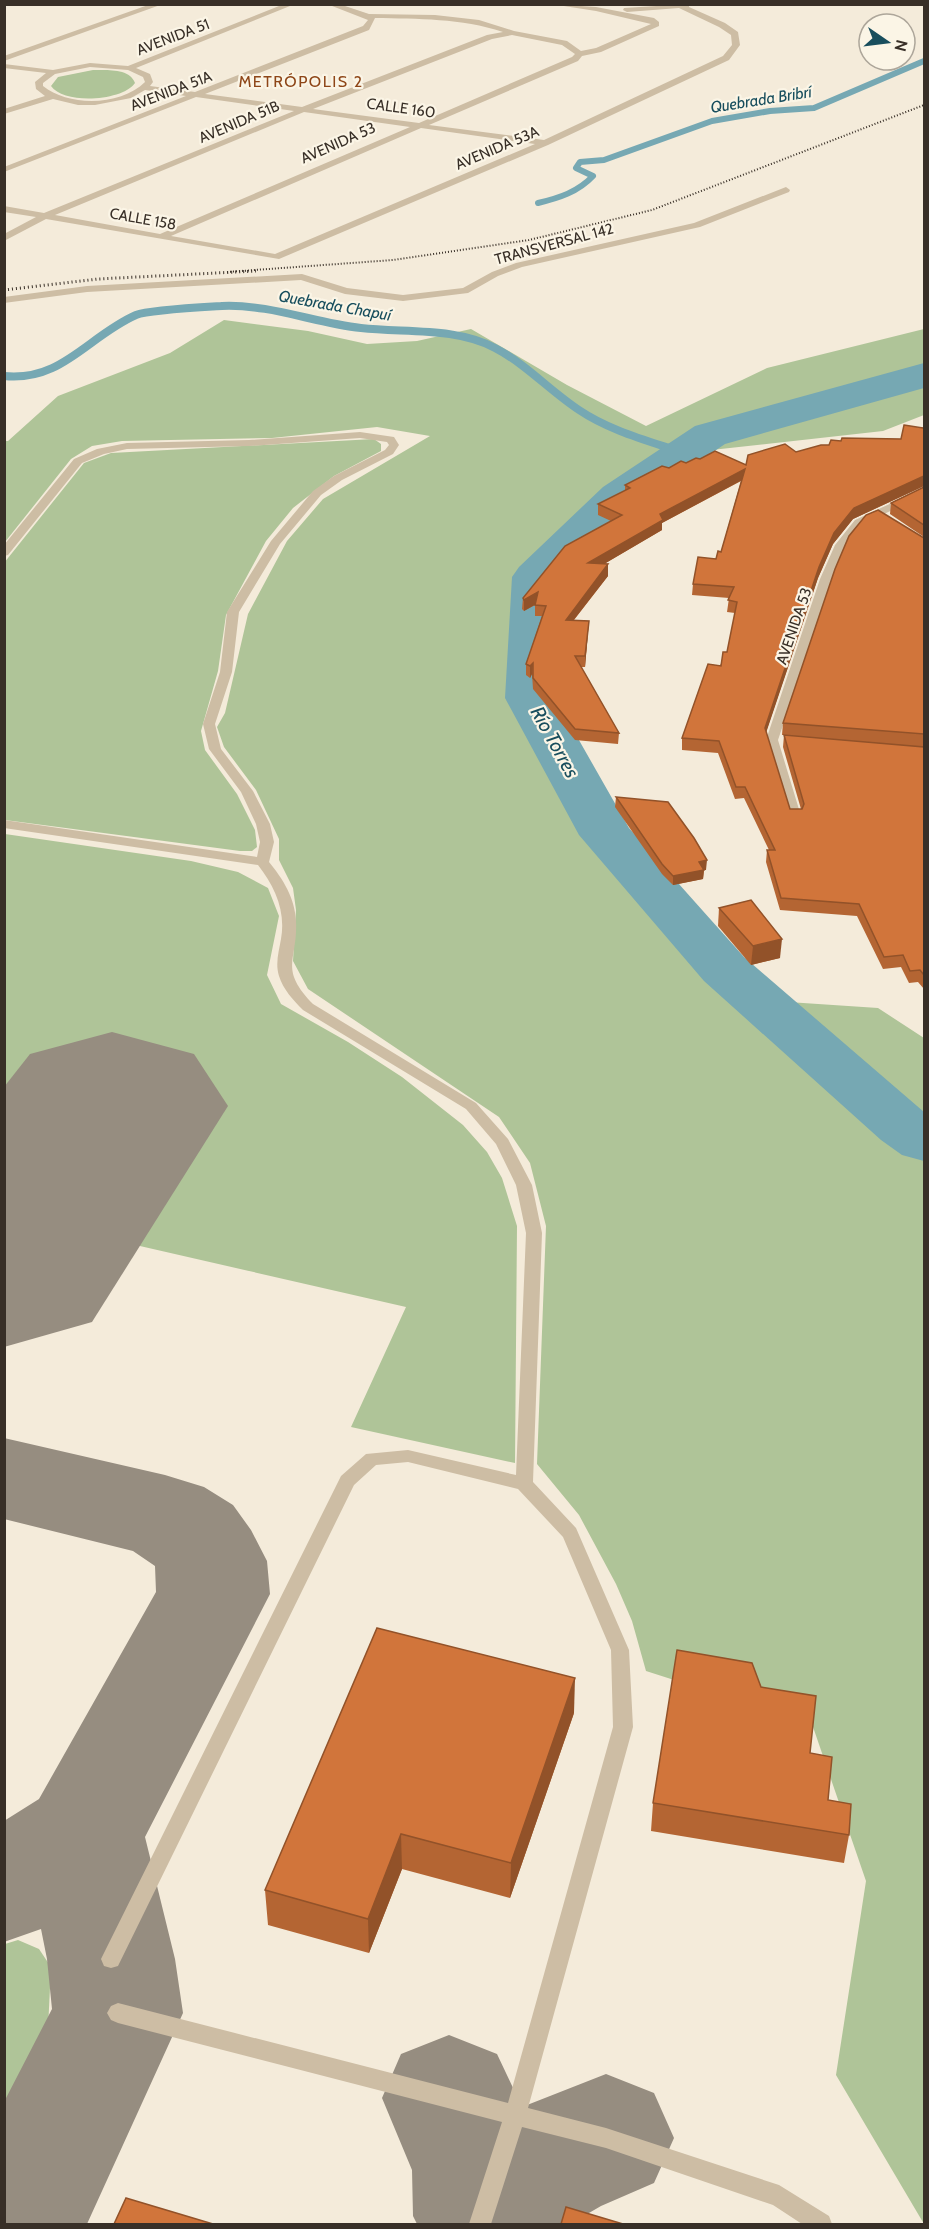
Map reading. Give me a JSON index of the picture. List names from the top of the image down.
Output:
{
  "streets": {
    "street": [
      "AVENIDA 51",
      "AVENIDA 51A",
      "CALLE 160",
      "AVENIDA 51B",
      "AVENIDA 53",
      "AVENIDA 53A",
      "CALLE 158",
      "TRANSVERSAL 142"
    ]
  },
  "crossings": [
    ["AVENIDA 51A", "CALLE 160"],
    ["CALLE 160", "AVENIDA 51B"],
    ["CALLE 160", "AVENIDA 53"],
    ["CALLE 160", "AVENIDA 53A"],
    ["AVENIDA 51B", "CALLE 158"],
    ["AVENIDA 53", "CALLE 158"],
    ["AVENIDA 53A", "CALLE 158"]
  ],
  "districts": ["METRÓPOLIS 2"],
  "water": ["Quebrada Bribrí", "Quebrada Chapuí", "Río Torres"],
  "north": "right"
}
